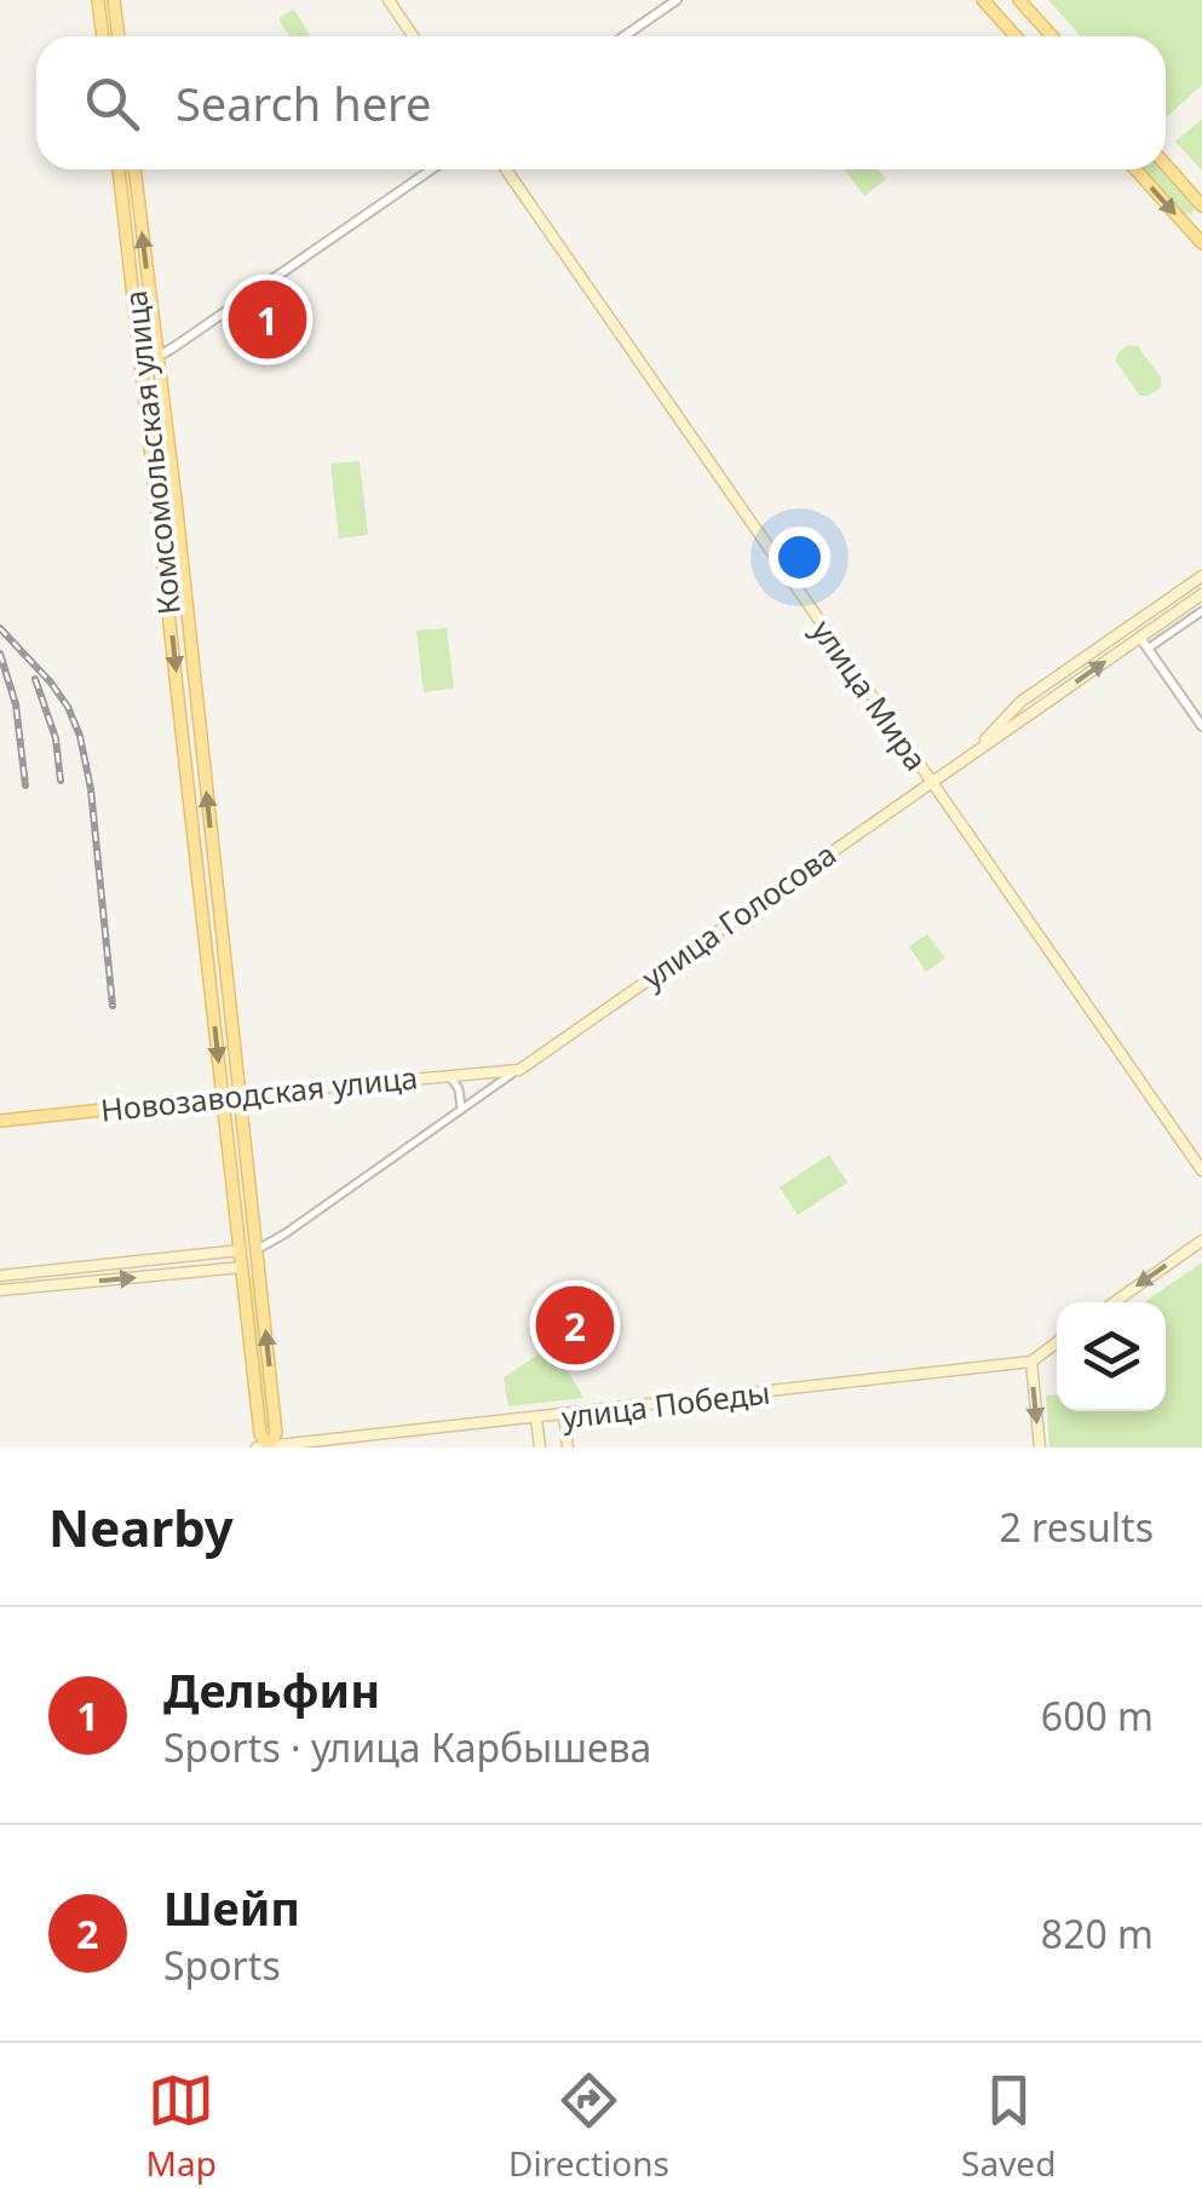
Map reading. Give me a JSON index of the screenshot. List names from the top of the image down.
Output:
{
  "streets": {
    "main road": [
      "Комсомольская улица",
      "улица Мира",
      "улица Голосова",
      "Новозаводская улица",
      "улица Победы"
    ]
  },
  "crossings": [
    ["Комсомольская улица", "Новозаводская улица"],
    ["Комсомольская улица", "улица Победы"],
    ["улица Мира", "улица Голосова"],
    ["улица Голосова", "Новозаводская улица"]
  ],
  "page": {
    "search": "Search here",
    "pins": ["1", "2"],
    "heading": ["Nearby", "2 results"],
    "list": [
      {
        "mark": "1",
        "name": "Дельфин",
        "note": "Sports · улица Карбышева",
        "value": "600 m"
      },
      {
        "mark": "2",
        "name": "Шейп",
        "note": "Sports",
        "value": "820 m"
      }
    ],
    "nav": ["Map", "Directions", "Saved"]
  }
}
